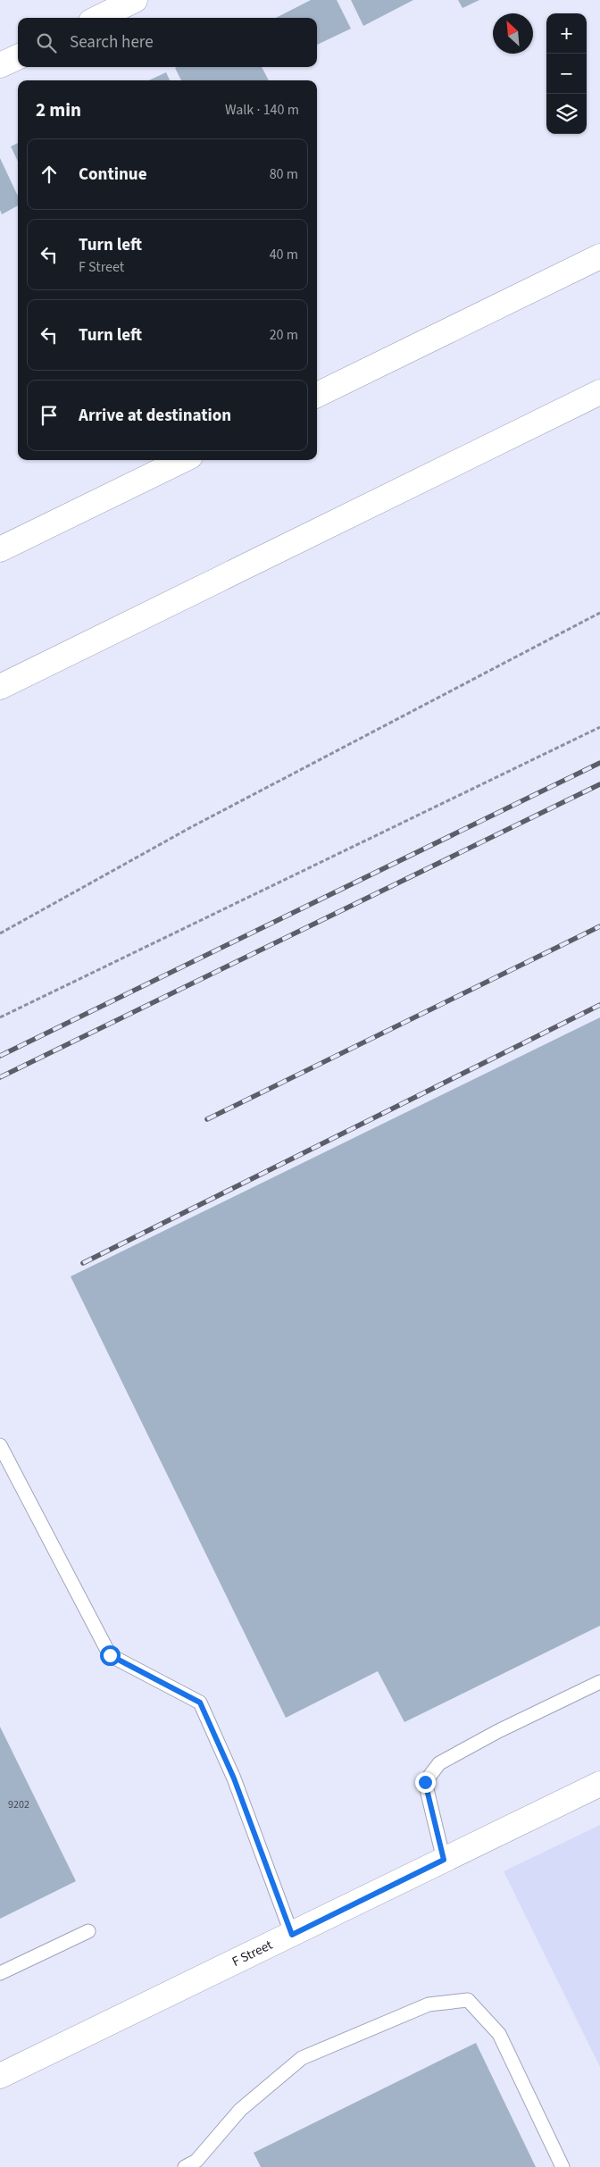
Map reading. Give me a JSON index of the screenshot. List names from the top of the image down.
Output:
{
  "streets": {
    "main road": ["F Street"]
  },
  "house_numbers": ["9202"],
  "north": "top left",
  "page": {
    "map_buttons": ["+", "−"],
    "search": "Search here",
    "heading": ["2 min", "Walk · 140 m"],
    "list": [
      ["Continue", "80 m"],
      ["Turn left", "F Street", "40 m"],
      ["Turn left", "20 m"],
      "Arrive at destination"
    ]
  }
}
